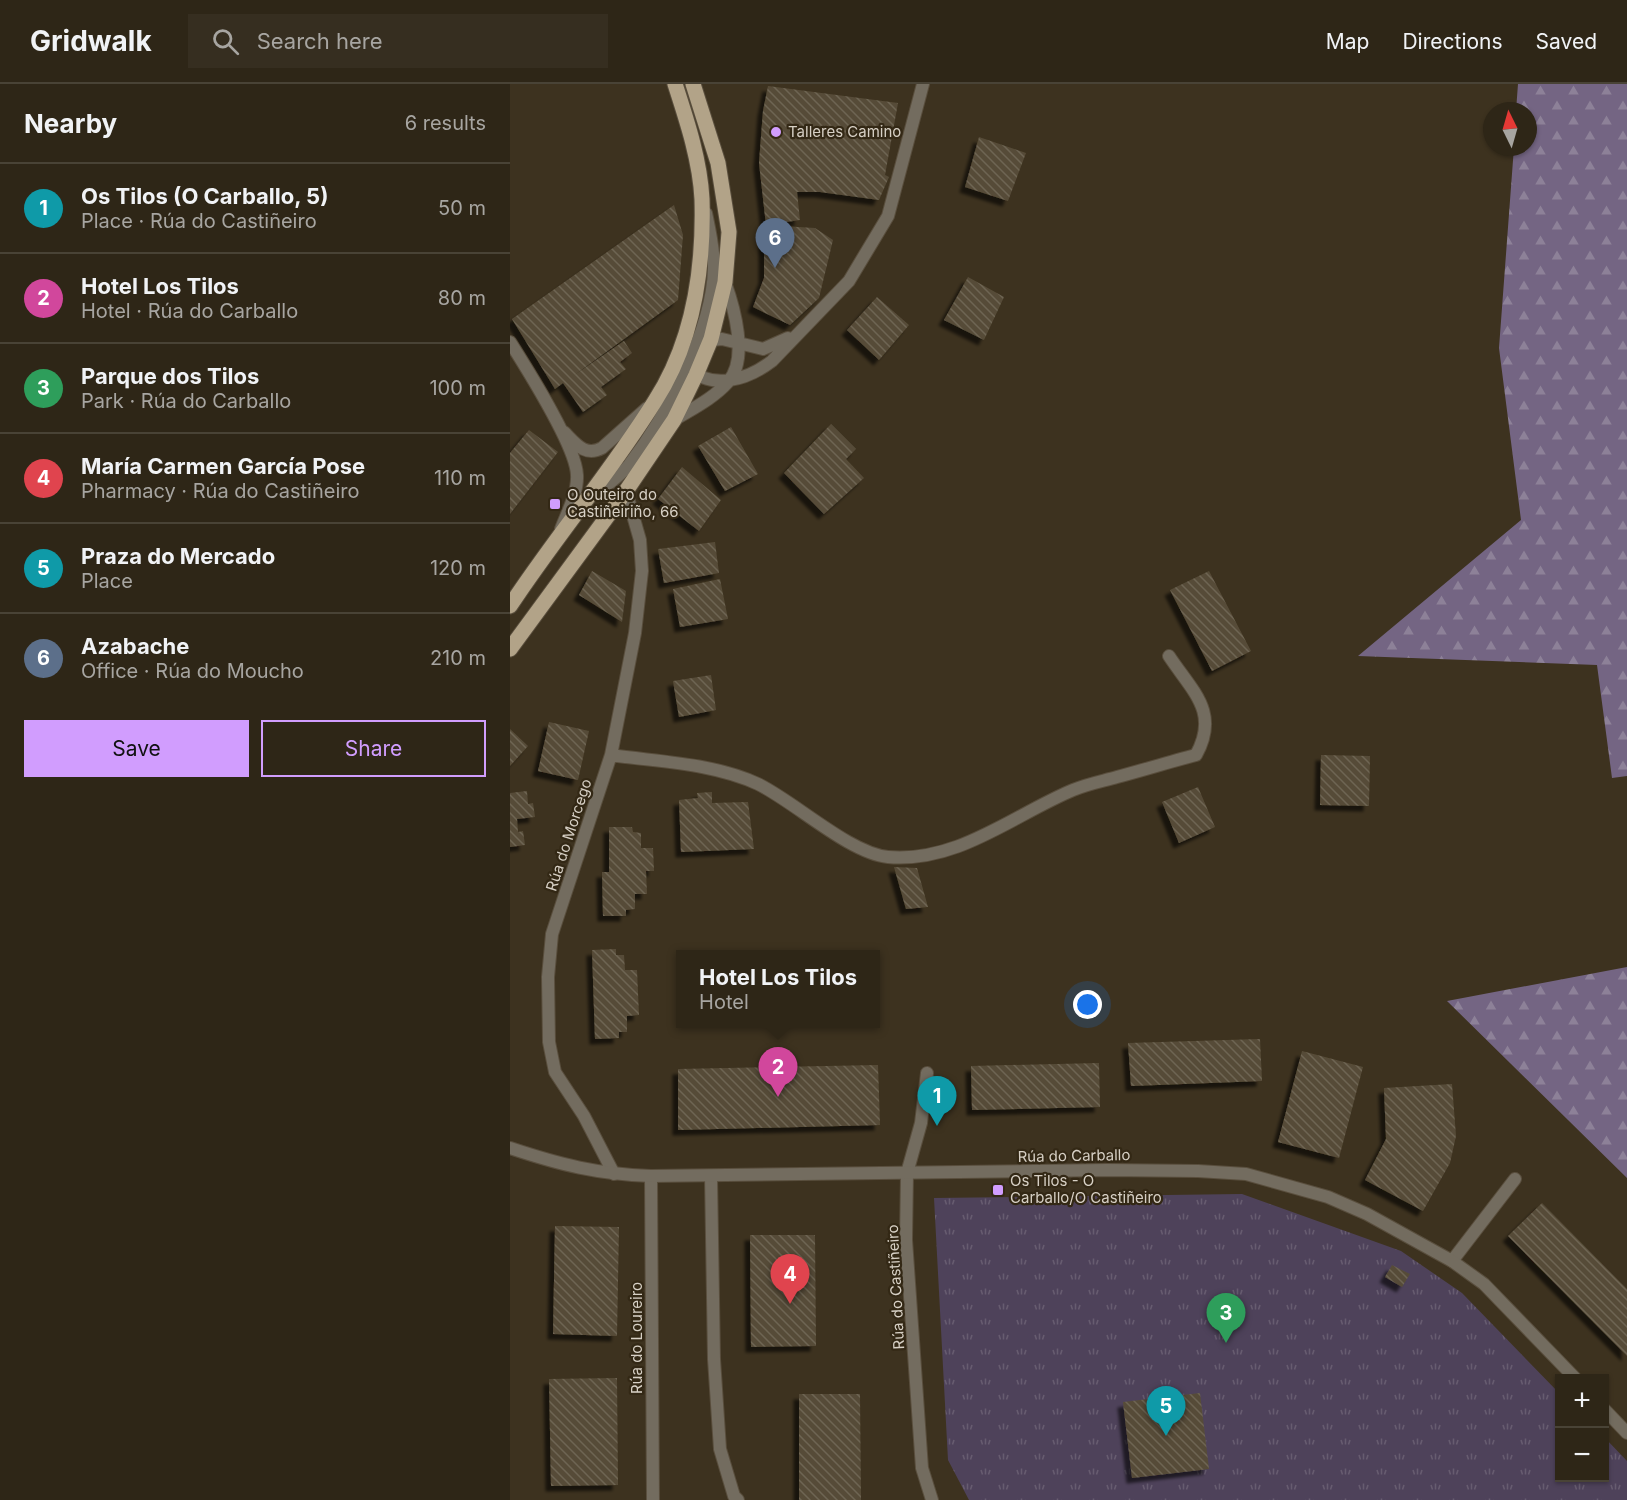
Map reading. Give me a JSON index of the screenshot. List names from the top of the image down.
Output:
{
  "streets": {
    "street": [
      "Rúa do Morcego",
      "Rúa do Carballo",
      "Rúa do Castiñeiro",
      "Rúa do Loureiro"
    ]
  },
  "crossings": [
    ["Rúa do Morcego", "Rúa do Carballo"],
    ["Rúa do Carballo", "Rúa do Castiñeiro"],
    ["Rúa do Carballo", "Rúa do Loureiro"]
  ],
  "places": {
    "other": ["Talleres Camino"],
    "transit": ["O Outeiro do Castiñeiriño, 66", "Os Tilos - O Carballo/O Castiñeiro"]
  },
  "north": "top",
  "page": {
    "header": "Gridwalk",
    "search": "Search here",
    "nav": ["Map", "Directions", "Saved"],
    "heading": ["Nearby", "6 results"],
    "list": [
      {
        "mark": "1",
        "name": "Os Tilos (O Carballo, 5)",
        "note": "Place · Rúa do Castiñeiro",
        "value": "50 m"
      },
      {
        "mark": "2",
        "name": "Hotel Los Tilos",
        "note": "Hotel · Rúa do Carballo",
        "value": "80 m"
      },
      {
        "mark": "3",
        "name": "Parque dos Tilos",
        "note": "Park · Rúa do Carballo",
        "value": "100 m"
      },
      {
        "mark": "4",
        "name": "María Carmen García Pose",
        "note": "Pharmacy · Rúa do Castiñeiro",
        "value": "110 m"
      },
      {
        "mark": "5",
        "name": "Praza do Mercado",
        "note": "Place",
        "value": "120 m"
      },
      {
        "mark": "6",
        "name": "Azabache",
        "note": "Office · Rúa do Moucho",
        "value": "210 m"
      }
    ],
    "pins": [
      "6",
      "2",
      "1",
      "4",
      "3",
      "5"
    ],
    "buttons": ["Save", "Share"],
    "popup": ["Hotel Los Tilos", "Hotel"],
    "map_buttons": ["+", "−"]
  }
}
